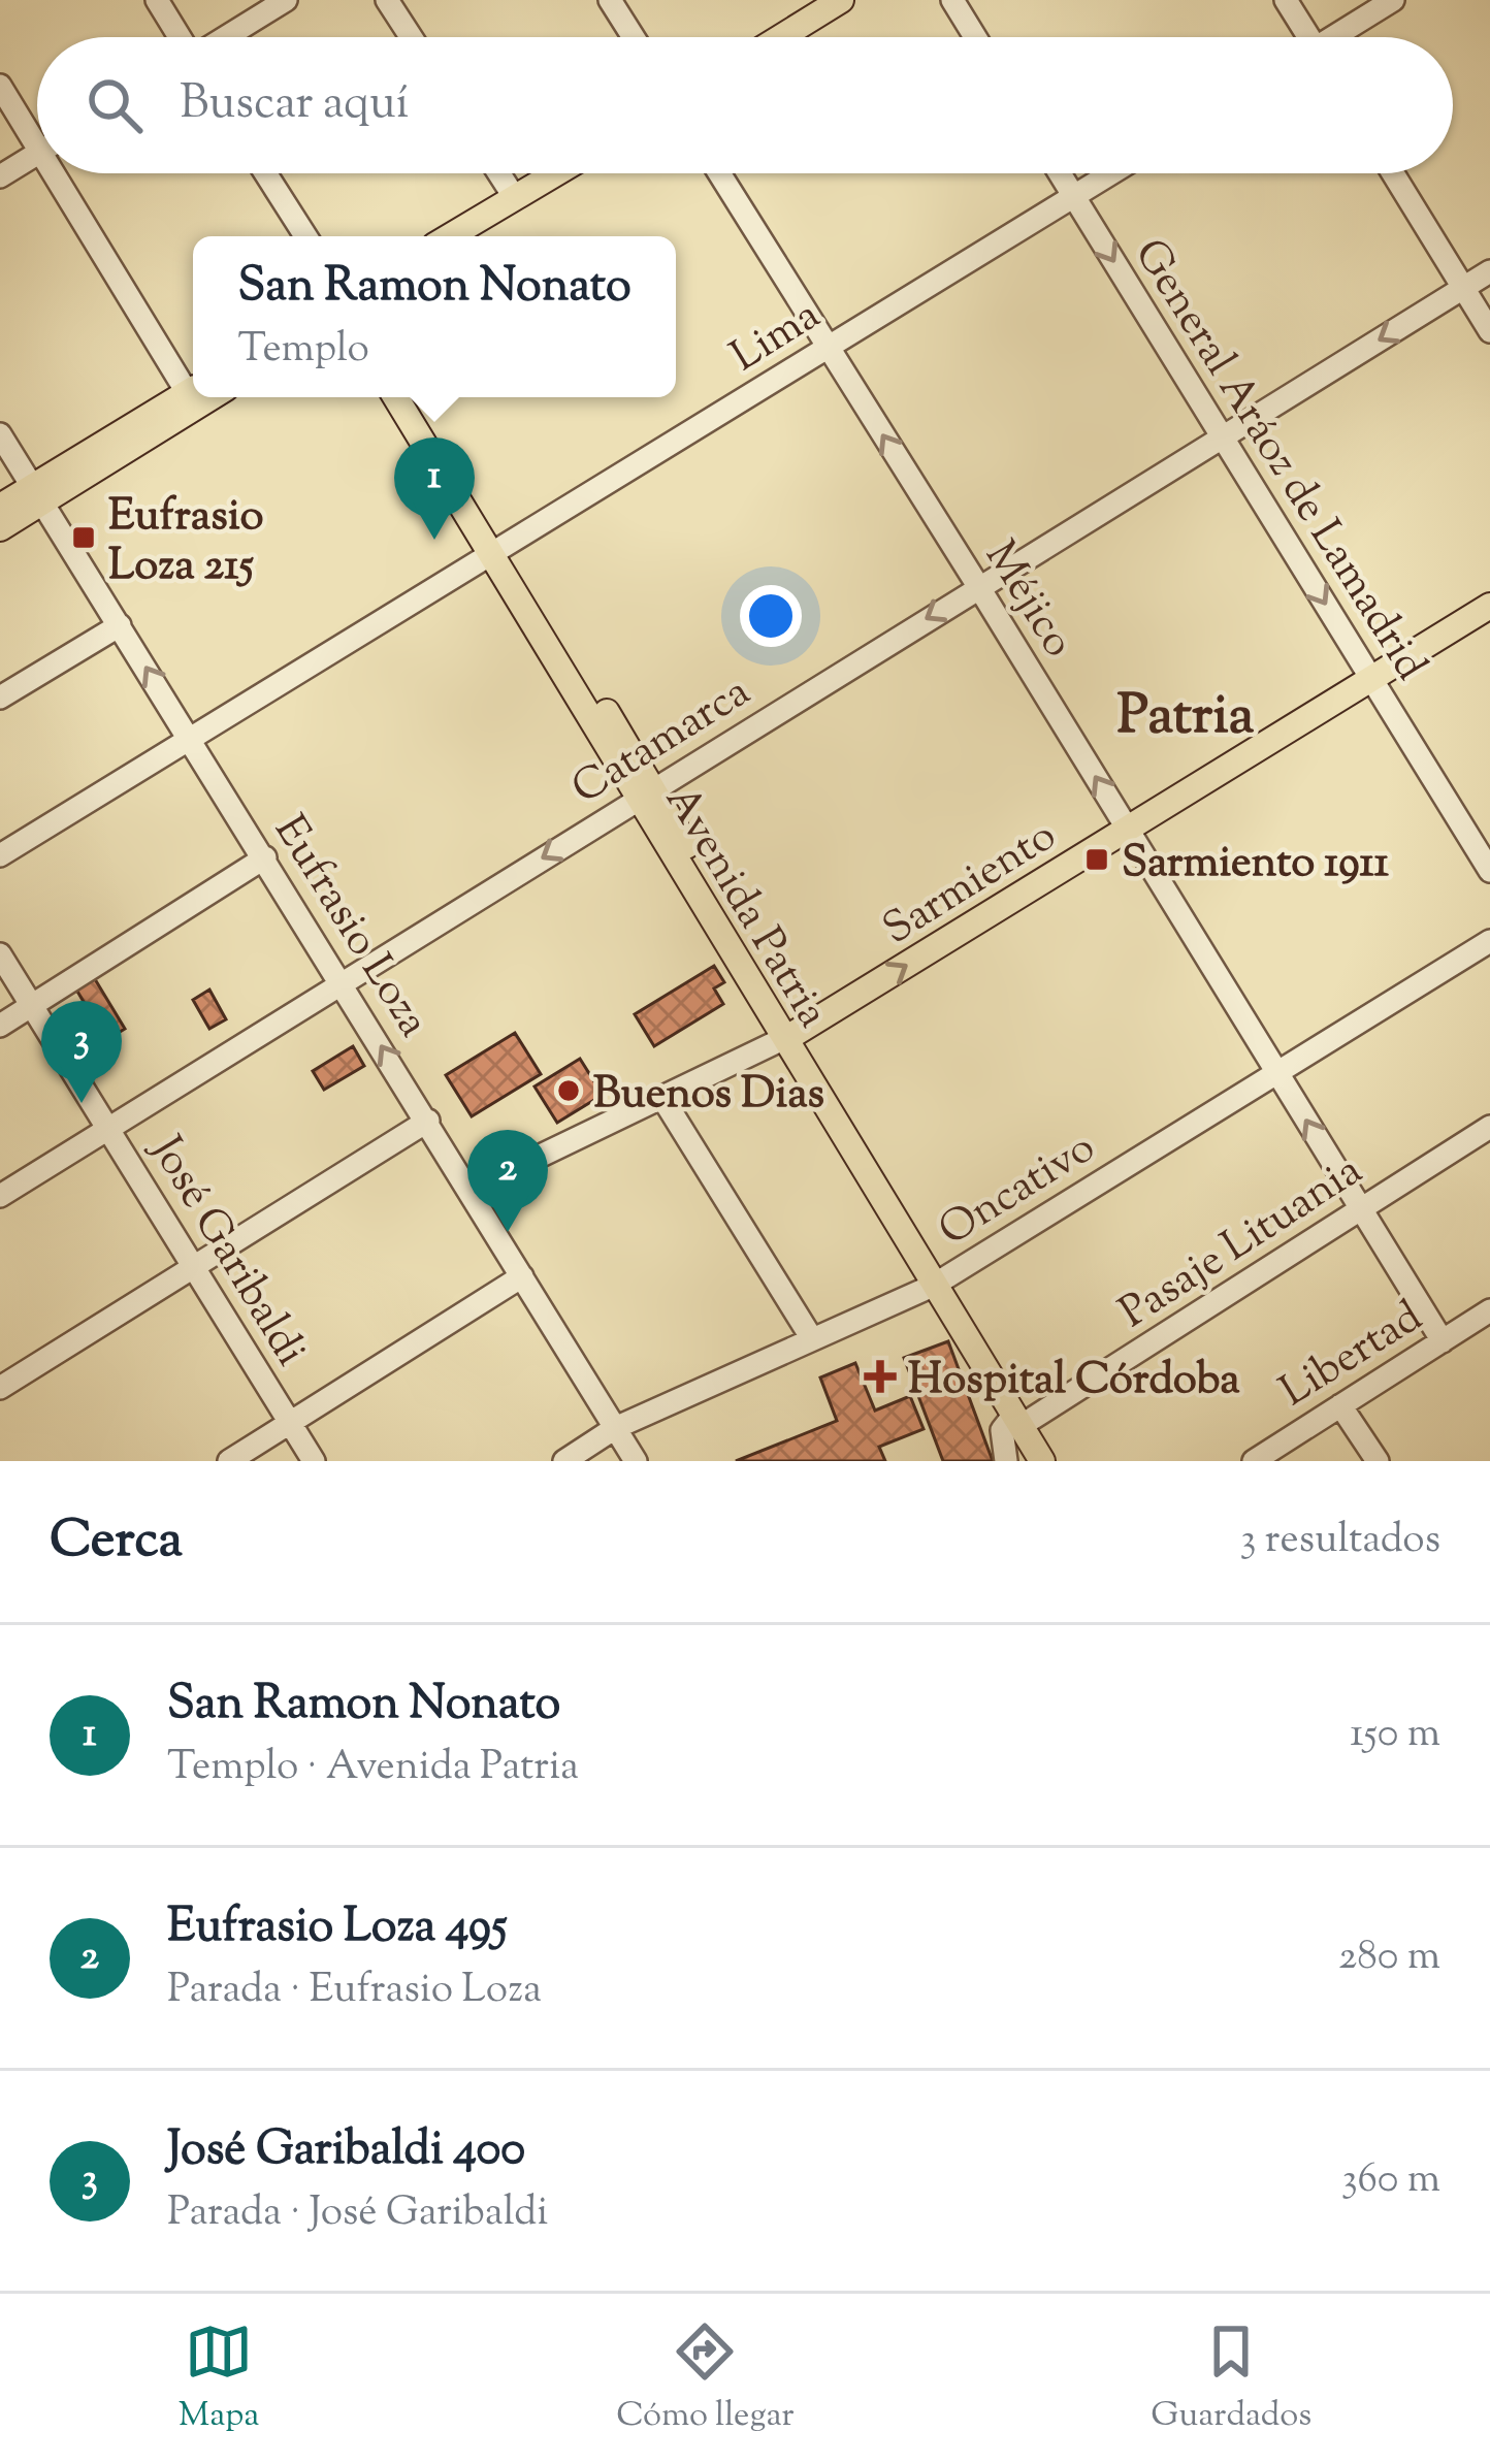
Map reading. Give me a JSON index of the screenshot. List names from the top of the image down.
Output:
{
  "streets": {
    "main road": ["Sarmiento", "Avenida Patria"],
    "street": [
      "Lima",
      "General Aráoz de Lamadrid",
      "Méjico",
      "Catamarca",
      "Eufrasio Loza",
      "Oncativo",
      "Pasaje Lituania",
      "José Garibaldi",
      "Libertad"
    ]
  },
  "crossings": [
    ["Lima", "General Aráoz de Lamadrid"],
    ["Lima", "Méjico"],
    ["Lima", "Avenida Patria"],
    ["Lima", "Eufrasio Loza"],
    ["General Aráoz de Lamadrid", "Catamarca"],
    ["General Aráoz de Lamadrid", "Sarmiento"],
    ["Méjico", "Catamarca"],
    ["Méjico", "Sarmiento"],
    ["Méjico", "Oncativo"],
    ["Méjico", "Pasaje Lituania"],
    ["Méjico", "Libertad"],
    ["Catamarca", "Avenida Patria"],
    ["Catamarca", "Eufrasio Loza"],
    ["Catamarca", "José Garibaldi"],
    ["Sarmiento", "Avenida Patria"],
    ["Sarmiento", "Eufrasio Loza"],
    ["Avenida Patria", "Oncativo"],
    ["Avenida Patria", "Pasaje Lituania"],
    ["Eufrasio Loza", "Oncativo"]
  ],
  "one_way": ["General Aráoz de Lamadrid", "Méjico", "Catamarca"],
  "districts": ["Patria"],
  "places": {
    "transit": ["Eufrasio Loza 215", "Sarmiento 1911"],
    "other": ["Buenos Dias"],
    "health": ["Hospital Córdoba"]
  },
  "page": {
    "search": "Buscar aquí",
    "popup": ["San Ramon Nonato", "Templo"],
    "pins": ["1", "3", "2"],
    "heading": ["Cerca", "3 resultados"],
    "list": [
      {
        "mark": "1",
        "name": "San Ramon Nonato",
        "note": "Templo · Avenida Patria",
        "value": "150 m"
      },
      {
        "mark": "2",
        "name": "Eufrasio Loza 495",
        "note": "Parada · Eufrasio Loza",
        "value": "280 m"
      },
      {
        "mark": "3",
        "name": "José Garibaldi 400",
        "note": "Parada · José Garibaldi",
        "value": "360 m"
      }
    ],
    "nav": ["Mapa", "Cómo llegar", "Guardados"]
  }
}
